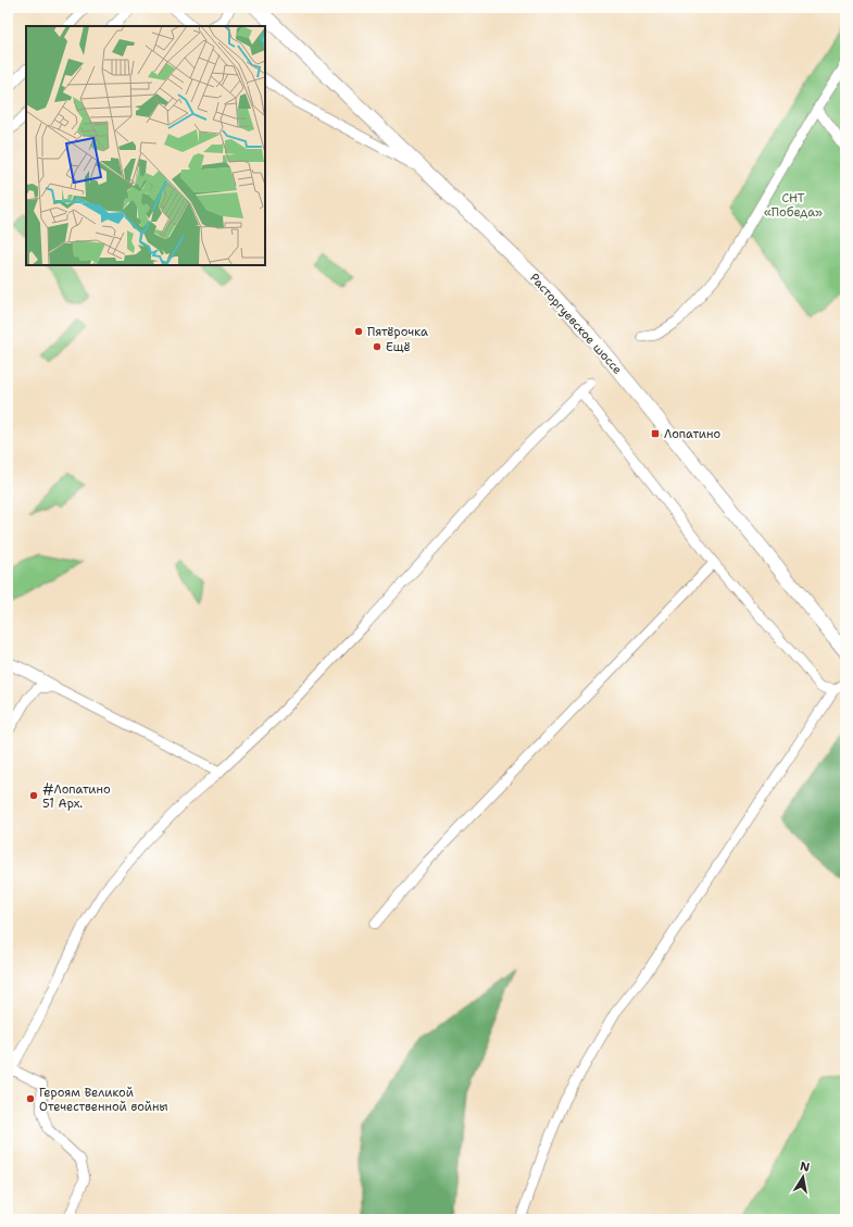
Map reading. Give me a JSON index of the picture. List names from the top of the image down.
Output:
{
  "streets": {
    "main road": ["Расторгуевское шоссе"]
  },
  "parks": ["СНТ «Победа»"],
  "places": {
    "other": [
      "Пятёрочка",
      "Ещё",
      "#Лопатино 51 Арх.",
      "Героям Великой Отечественной войны"
    ],
    "transit": ["Лопатино"]
  },
  "north": "top"
}
